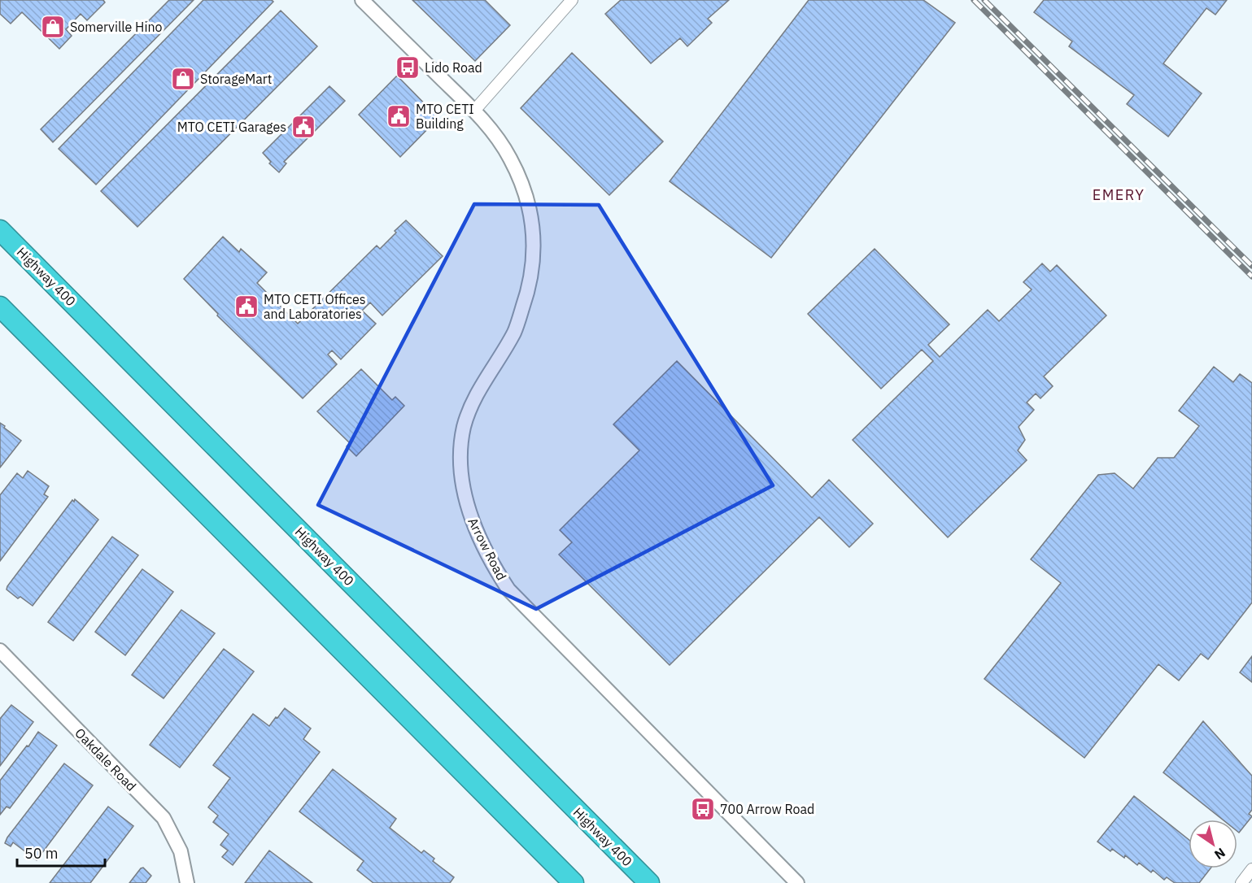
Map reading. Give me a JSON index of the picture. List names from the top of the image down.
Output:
{
  "streets": {
    "highway": ["Highway 400"],
    "street": ["Arrow Road", "Oakdale Road"]
  },
  "districts": ["EMERY"],
  "places": {
    "shop": ["Somerville Hino", "StorageMart"],
    "bus stop": ["Lido Road", "700 Arrow Road"],
    "public building": ["MTO CETI Building", "MTO CETI Garages", "MTO CETI Offices and Laboratories"]
  },
  "scale_bar": "50 m",
  "north": "bottom right"
}
